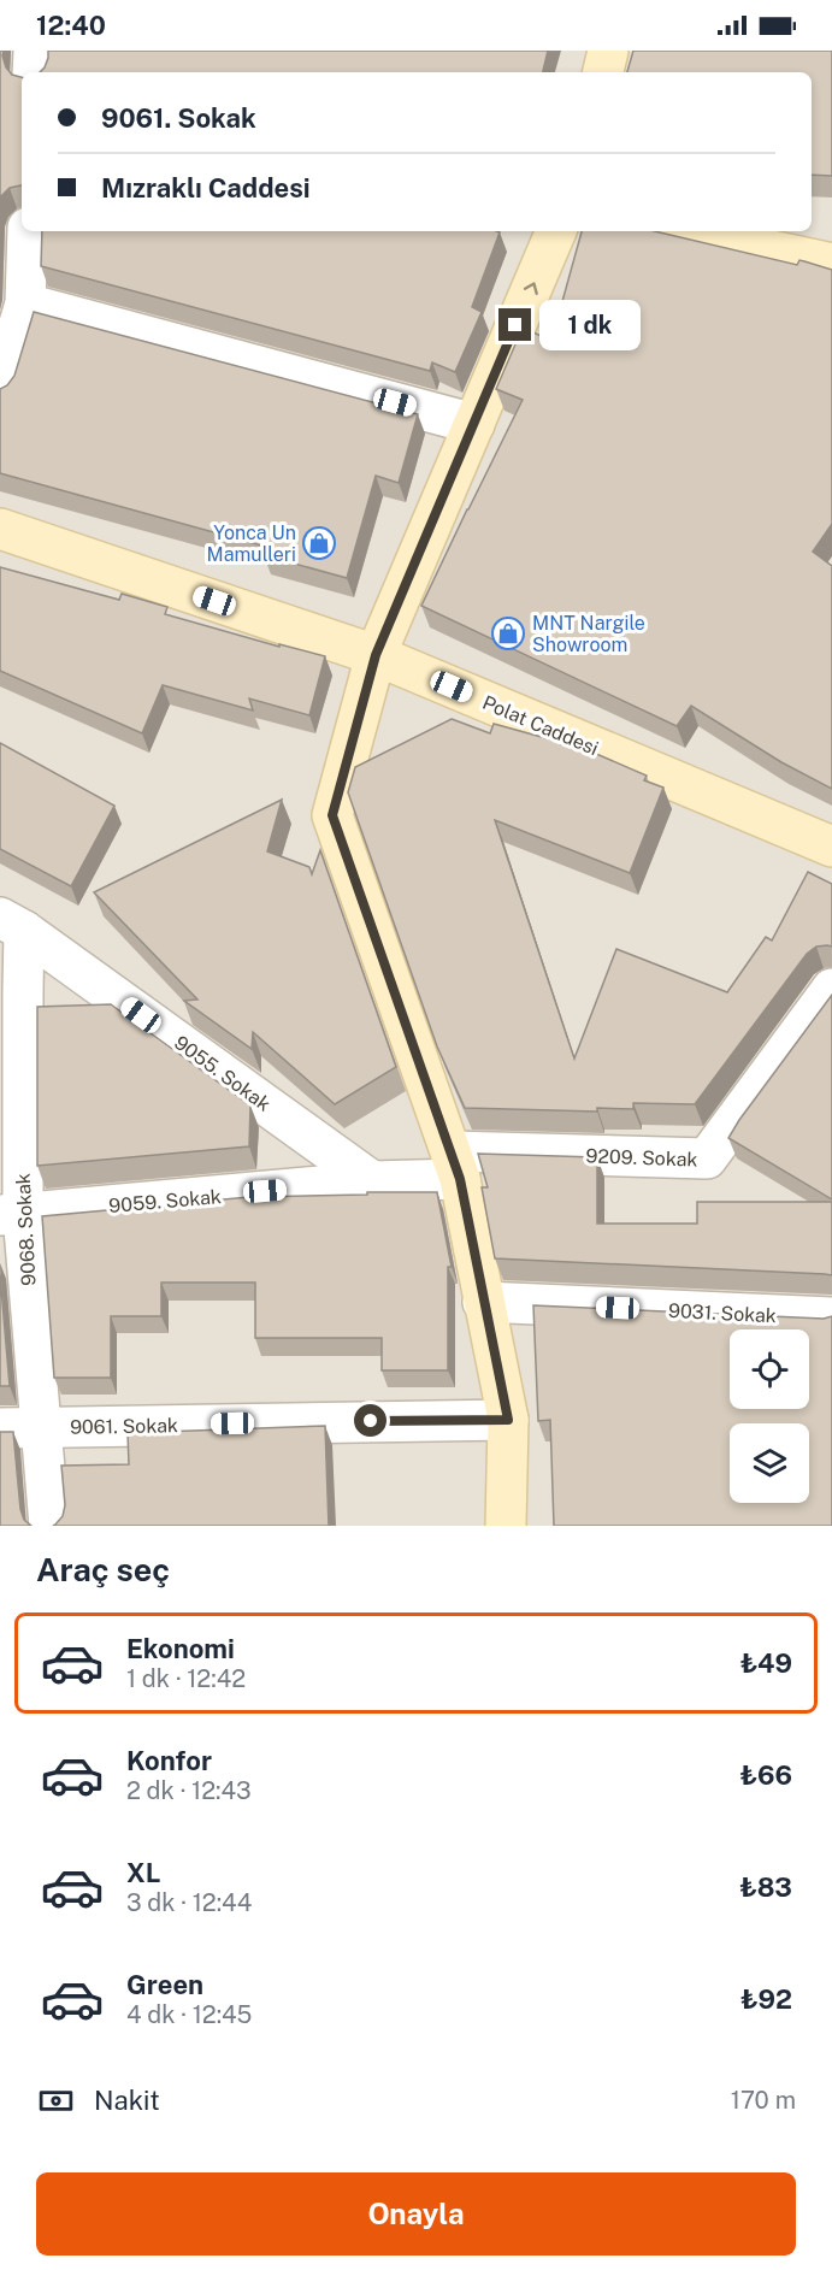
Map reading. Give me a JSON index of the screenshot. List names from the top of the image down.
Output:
{
  "streets": {
    "main road": ["Polat Caddesi"],
    "street": [
      "9055. Sokak",
      "9209. Sokak",
      "9059. Sokak",
      "9068. Sokak",
      "9031. Sokak",
      "9061. Sokak"
    ]
  },
  "crossings": [
    ["9055. Sokak", "9059. Sokak"],
    ["9055. Sokak", "9068. Sokak"],
    ["9209. Sokak", "9059. Sokak"],
    ["9059. Sokak", "9068. Sokak"],
    ["9068. Sokak", "9061. Sokak"]
  ],
  "places": {
    "shop": ["Yonca Un Mamulleri", "MNT Nargile Showroom"]
  },
  "page": {
    "status": "12:40",
    "banner": ["9061. Sokak", "Mızraklı Caddesi"],
    "bubble": "1 dk",
    "heading": "Araç seç",
    "list": [
      {
        "name": "Ekonomi",
        "note": "1 dk · 12:42",
        "value": "₺49"
      },
      {
        "name": "Konfor",
        "note": "2 dk · 12:43",
        "value": "₺66"
      },
      {
        "name": "XL",
        "note": "3 dk · 12:44",
        "value": "₺83"
      },
      {
        "name": "Green",
        "note": "4 dk · 12:45",
        "value": "₺92"
      }
    ],
    "pay": ["Nakit", "170 m"],
    "buttons": "Onayla"
  }
}
